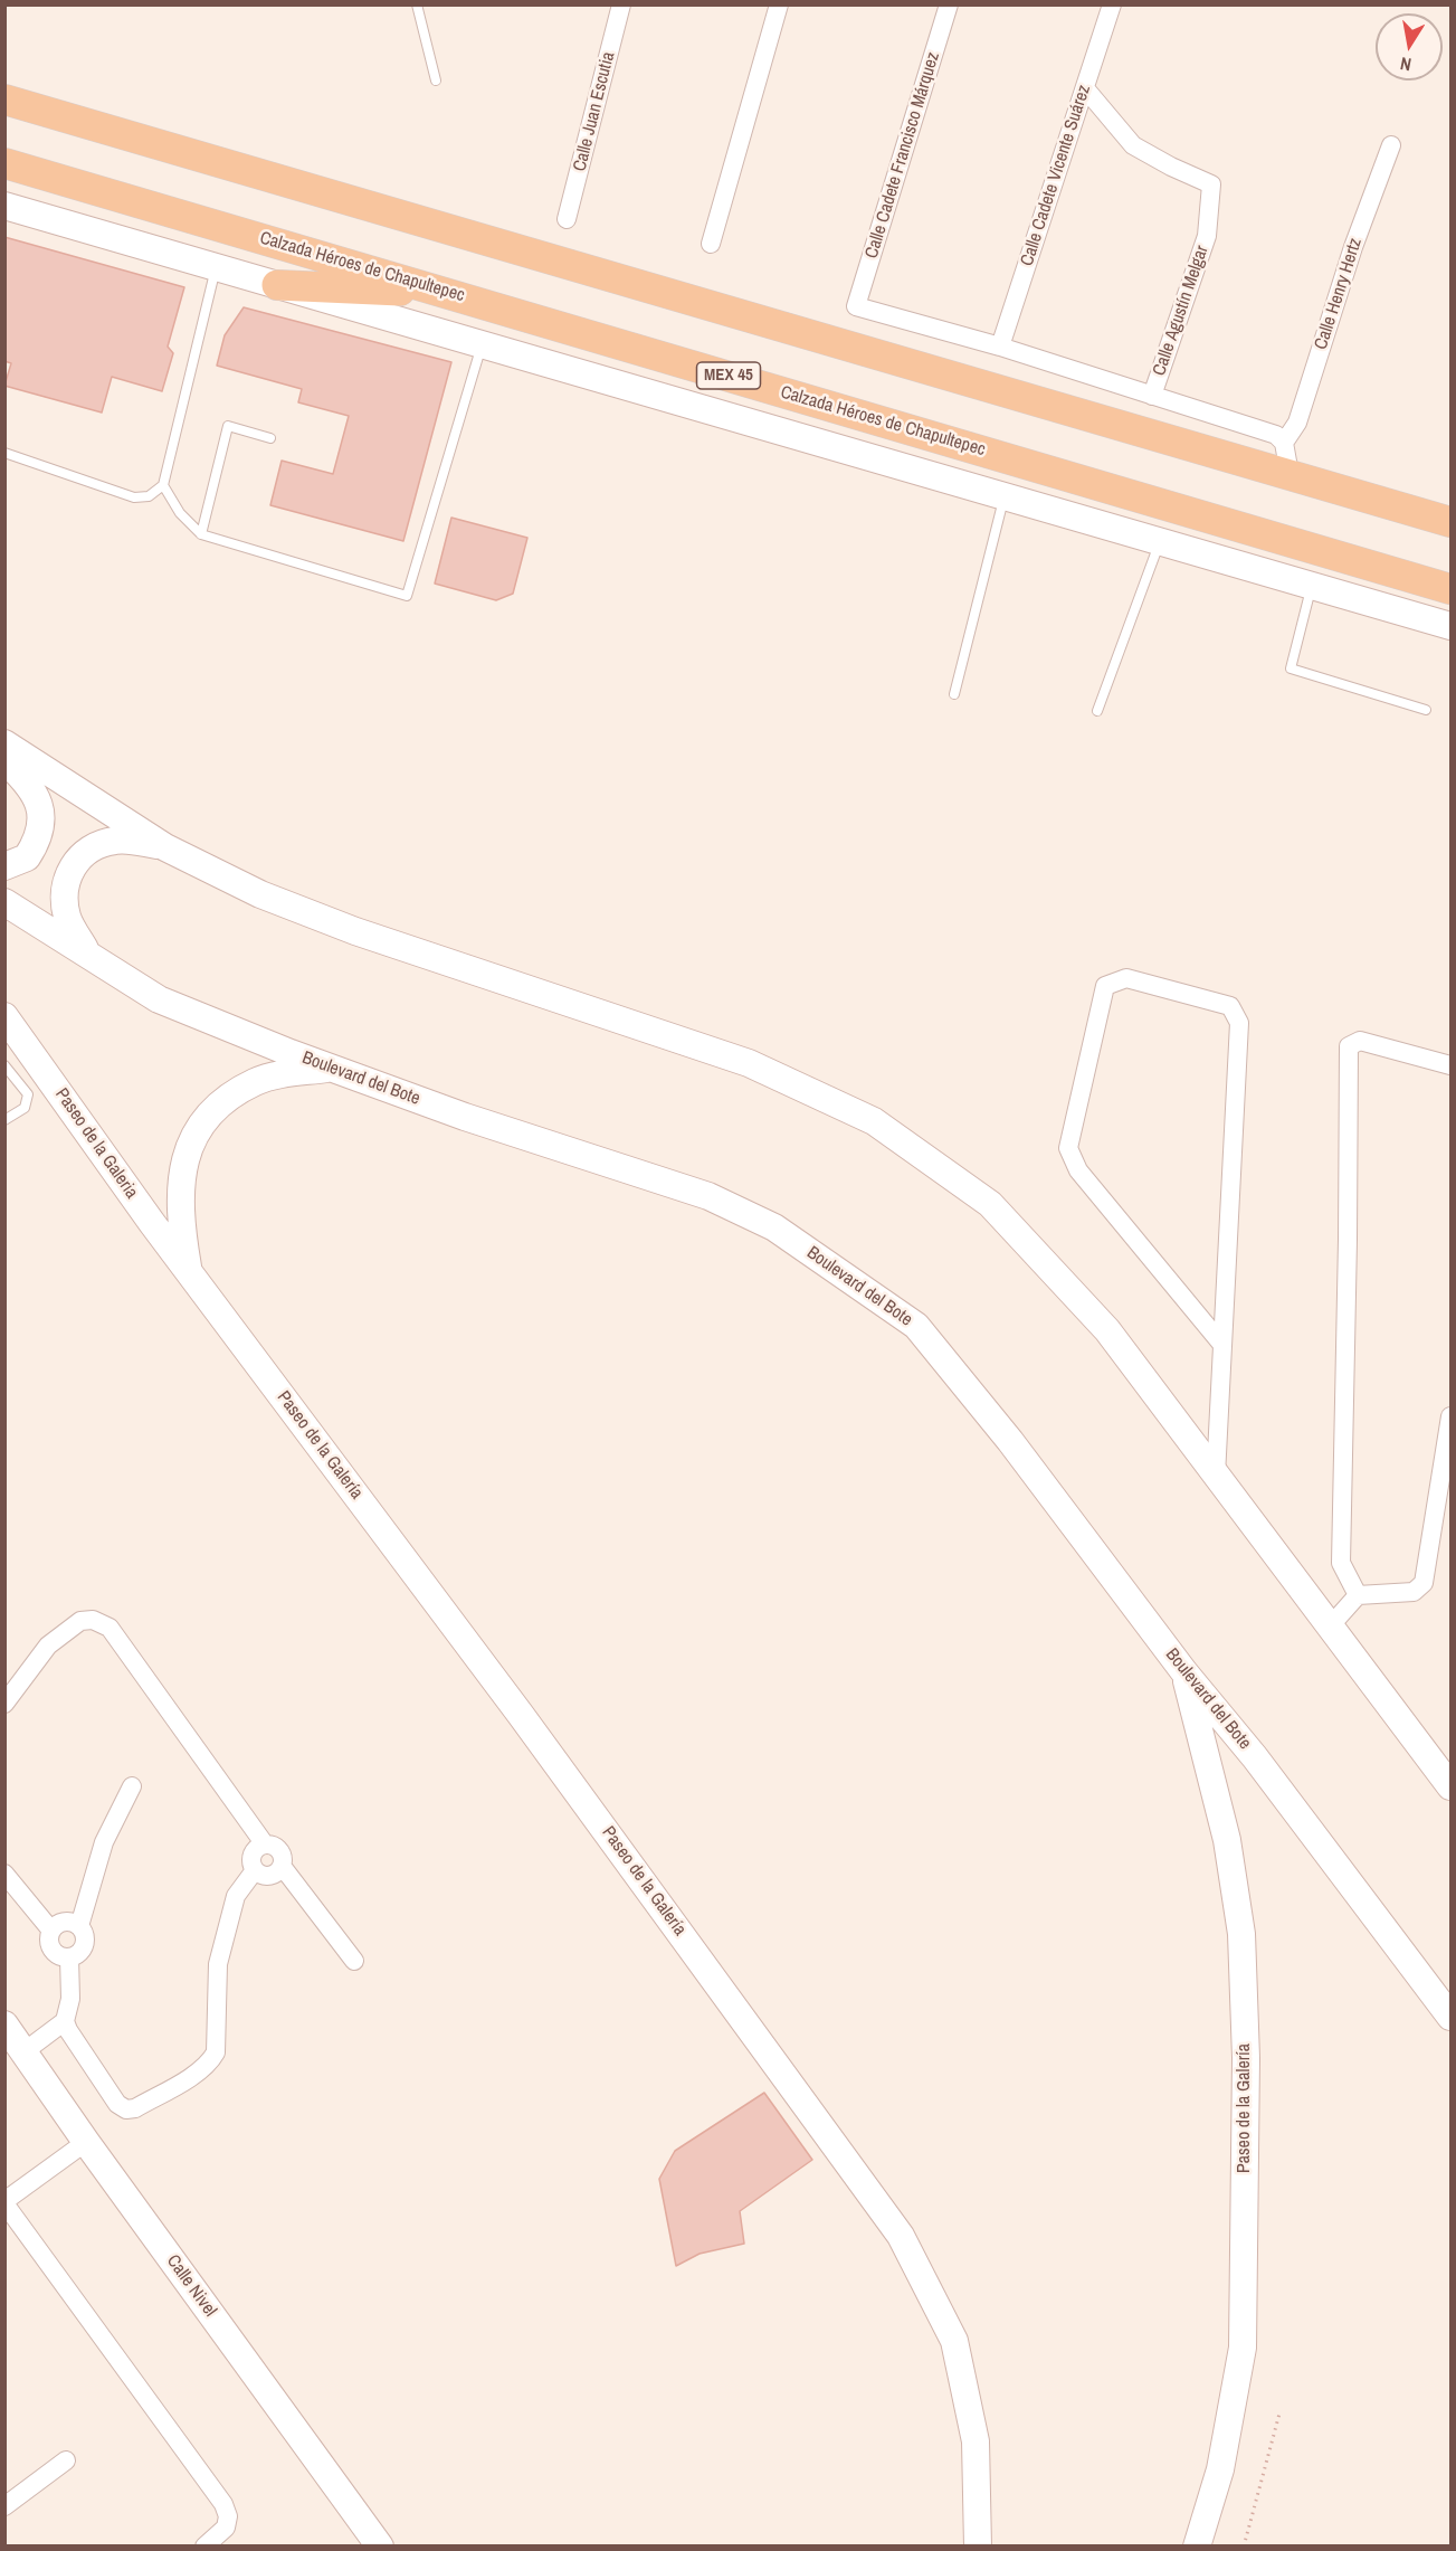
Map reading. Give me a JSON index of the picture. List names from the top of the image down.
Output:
{
  "streets": {
    "main road": ["Calzada Héroes de Chapultepec", "MEX 45"],
    "street": [
      "Calle Juan Escutia",
      "Calle Cadete Francisco Márquez",
      "Calle Cadete Vicente Suárez",
      "Calle Henry Hertz",
      "Calle Agustín Melgar",
      "Boulevard del Bote",
      "Paseo de la Galeria",
      "Paseo de la Galería",
      "Calle Nivel"
    ]
  },
  "crossings": [
    ["Calle Cadete Francisco Márquez", "Calle Cadete Vicente Suárez"],
    ["Calle Cadete Vicente Suárez", "Calle Agustín Melgar"],
    ["Boulevard del Bote", "Paseo de la Galería"],
    ["Paseo de la Galeria", "Paseo de la Galería"]
  ],
  "north": "bottom"
}
